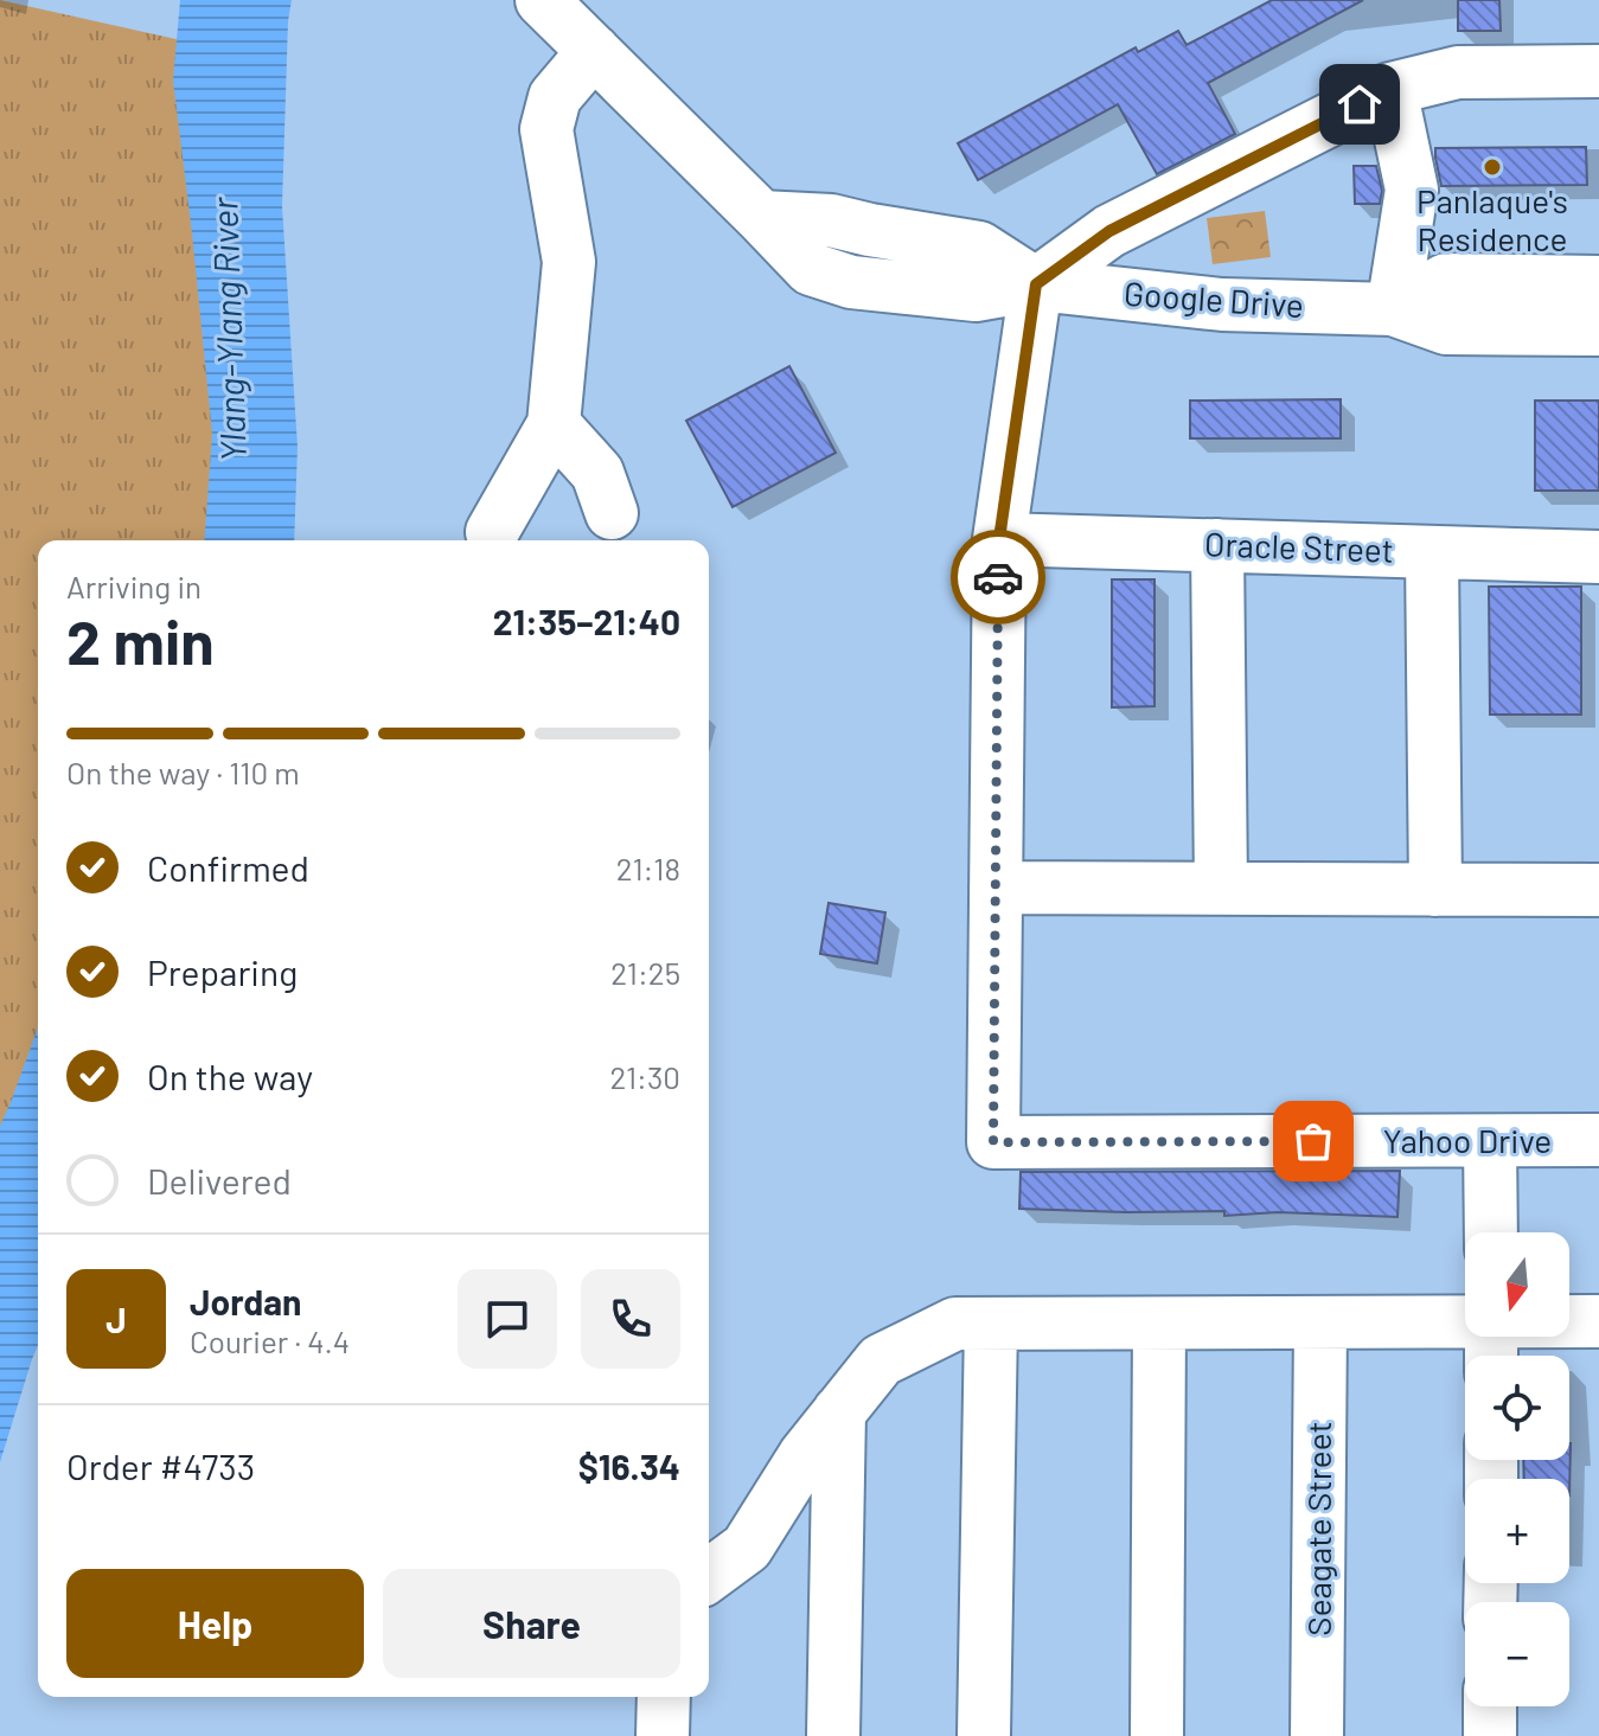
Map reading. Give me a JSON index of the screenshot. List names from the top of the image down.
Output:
{
  "streets": {
    "street": [
      "Google Drive",
      "Oracle Street",
      "Yahoo Drive",
      "Seagate Street"
    ]
  },
  "water": ["Ylang-Ylang River"],
  "places": ["Panlaque's Residence"],
  "north": "bottom",
  "page": {
    "heading": ["2 min", "Arriving in", "21:35–21:40"],
    "panel": [
      "Jordan",
      "Courier · 4.4",
      "Order #4733",
      "$16.34"
    ],
    "bar": "On the way · 110 m",
    "list": [
      ["Confirmed", "21:18"],
      ["Preparing", "21:25"],
      ["On the way", "21:30"],
      "Delivered"
    ],
    "map_buttons": ["+", "−"],
    "round": "J",
    "buttons": ["Help", "Share"]
  }
}
